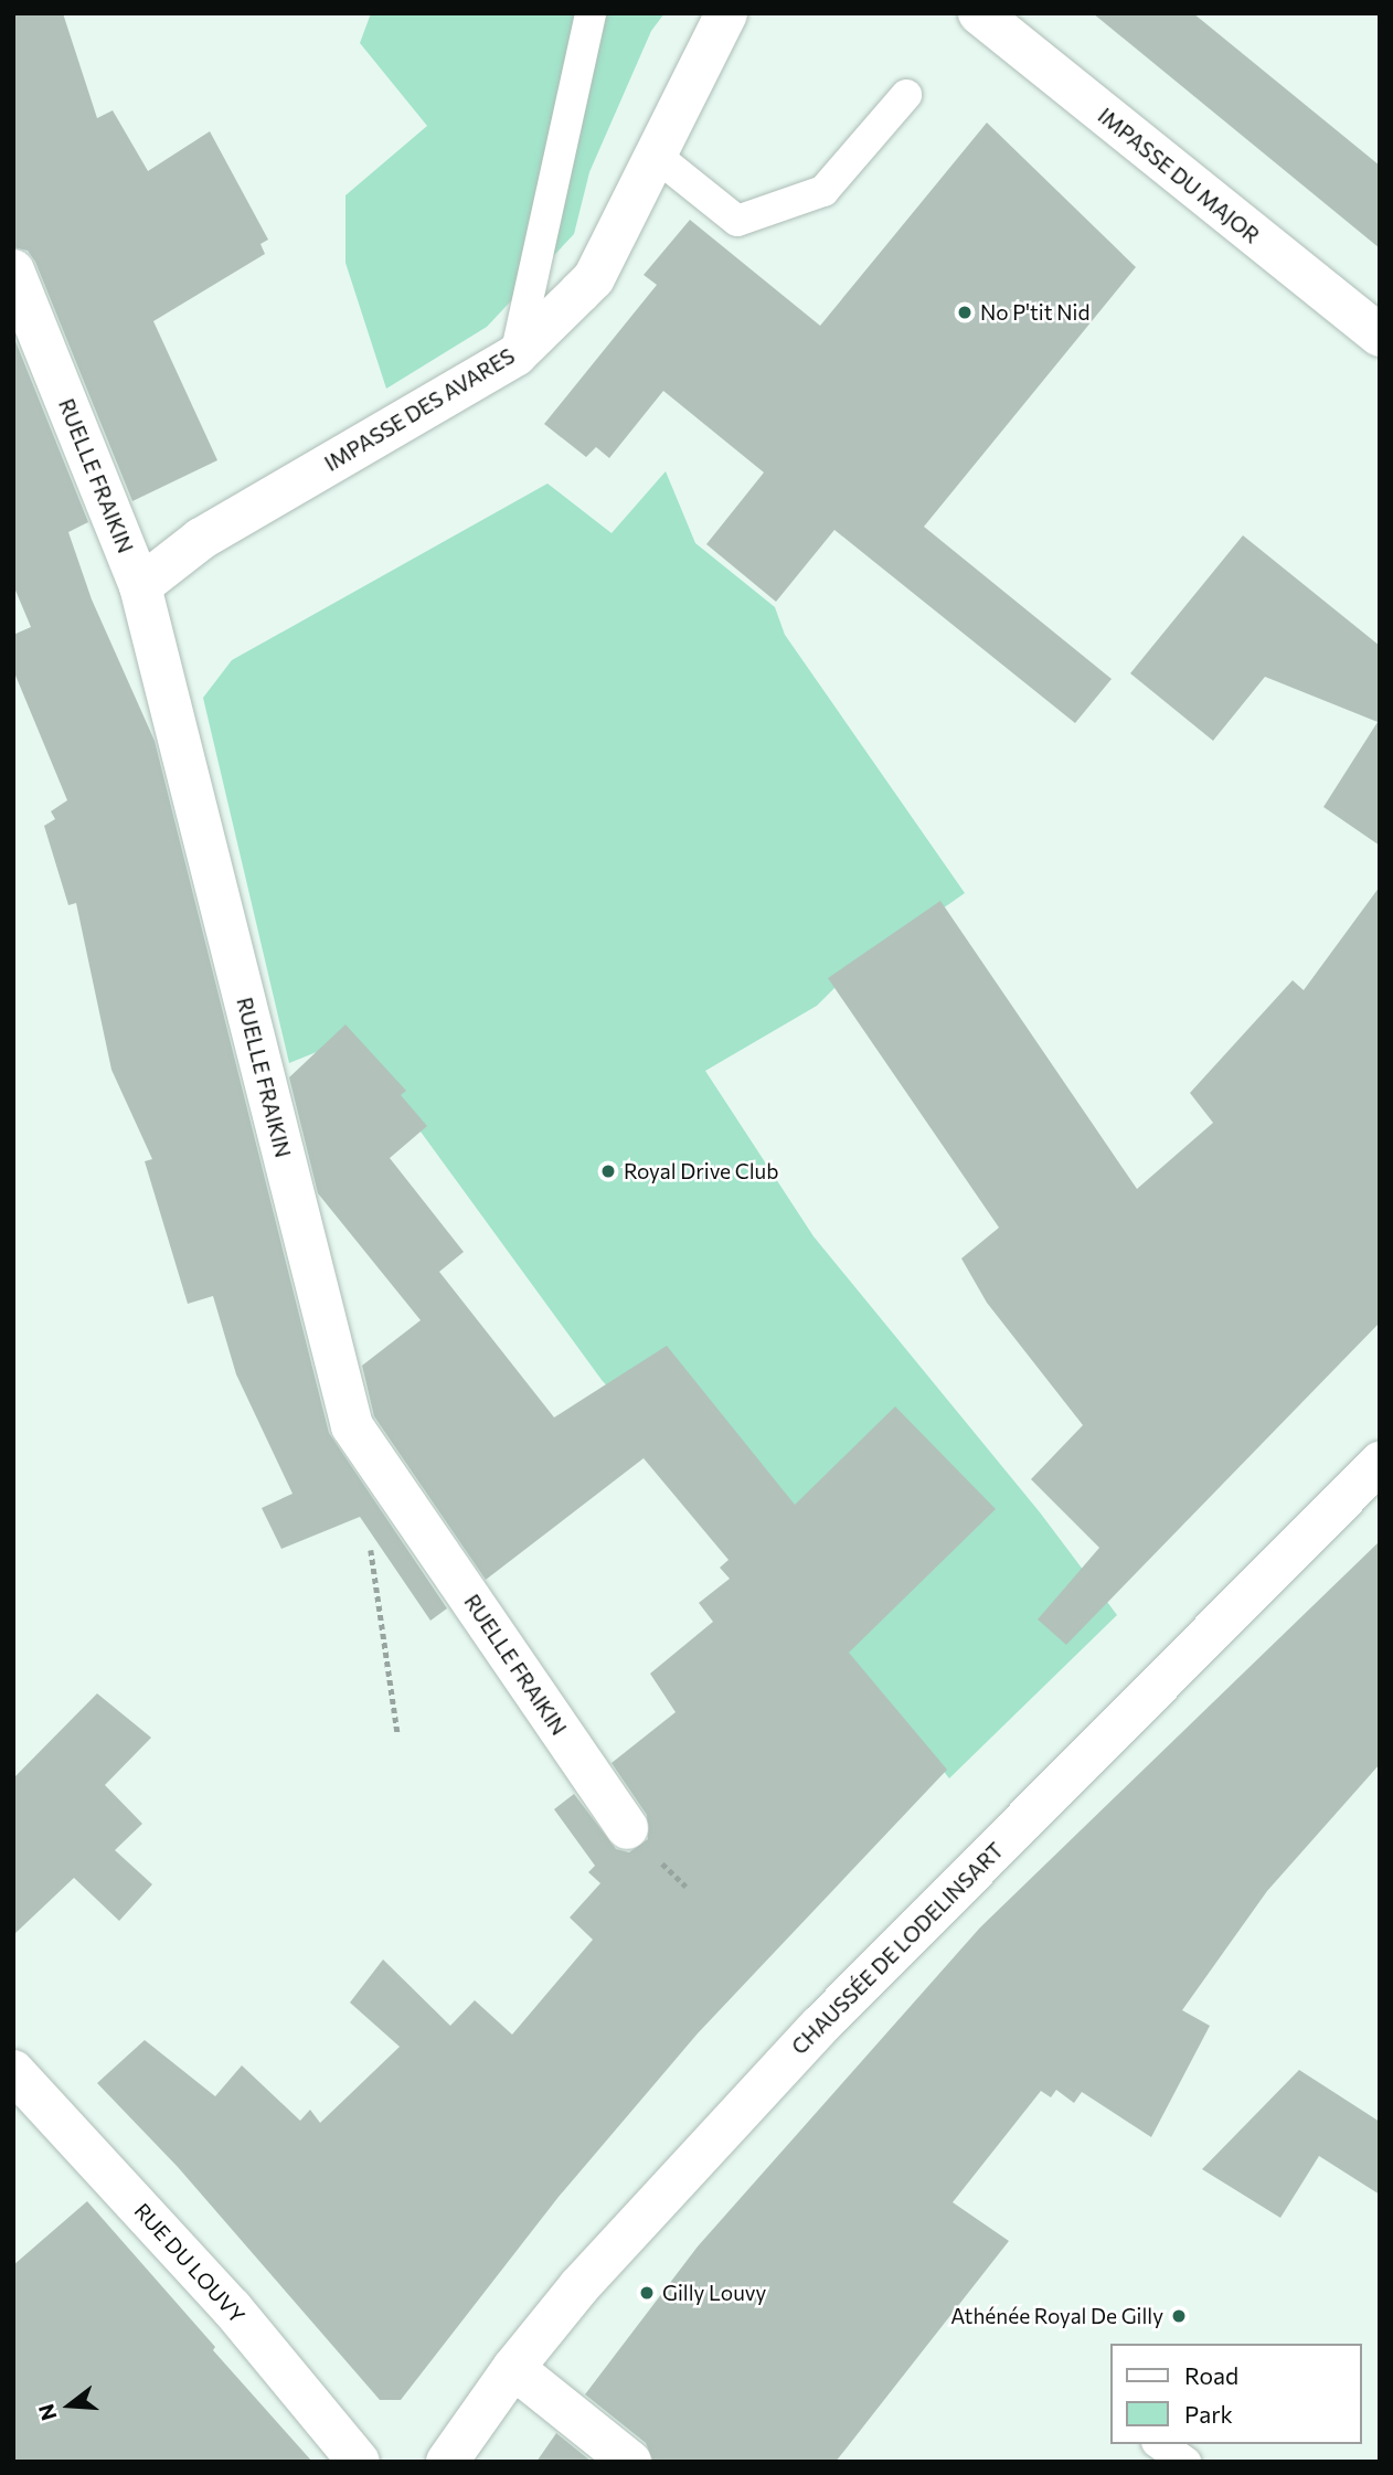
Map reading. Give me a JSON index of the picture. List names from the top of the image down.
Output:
{
  "streets": {
    "street": [
      "IMPASSE DU MAJOR",
      "IMPASSE DES AVARES",
      "RUELLE FRAIKIN",
      "CHAUSSÉE DE LODELINSART",
      "RUE DU LOUVY"
    ]
  },
  "crossings": [
    ["IMPASSE DES AVARES", "RUELLE FRAIKIN"]
  ],
  "places": [
    "No P'tit Nid",
    "Royal Drive Club",
    "Gilly Louvy",
    "Athénée Royal De Gilly"
  ],
  "legend": ["Road", "Park"],
  "north": "left"
}
